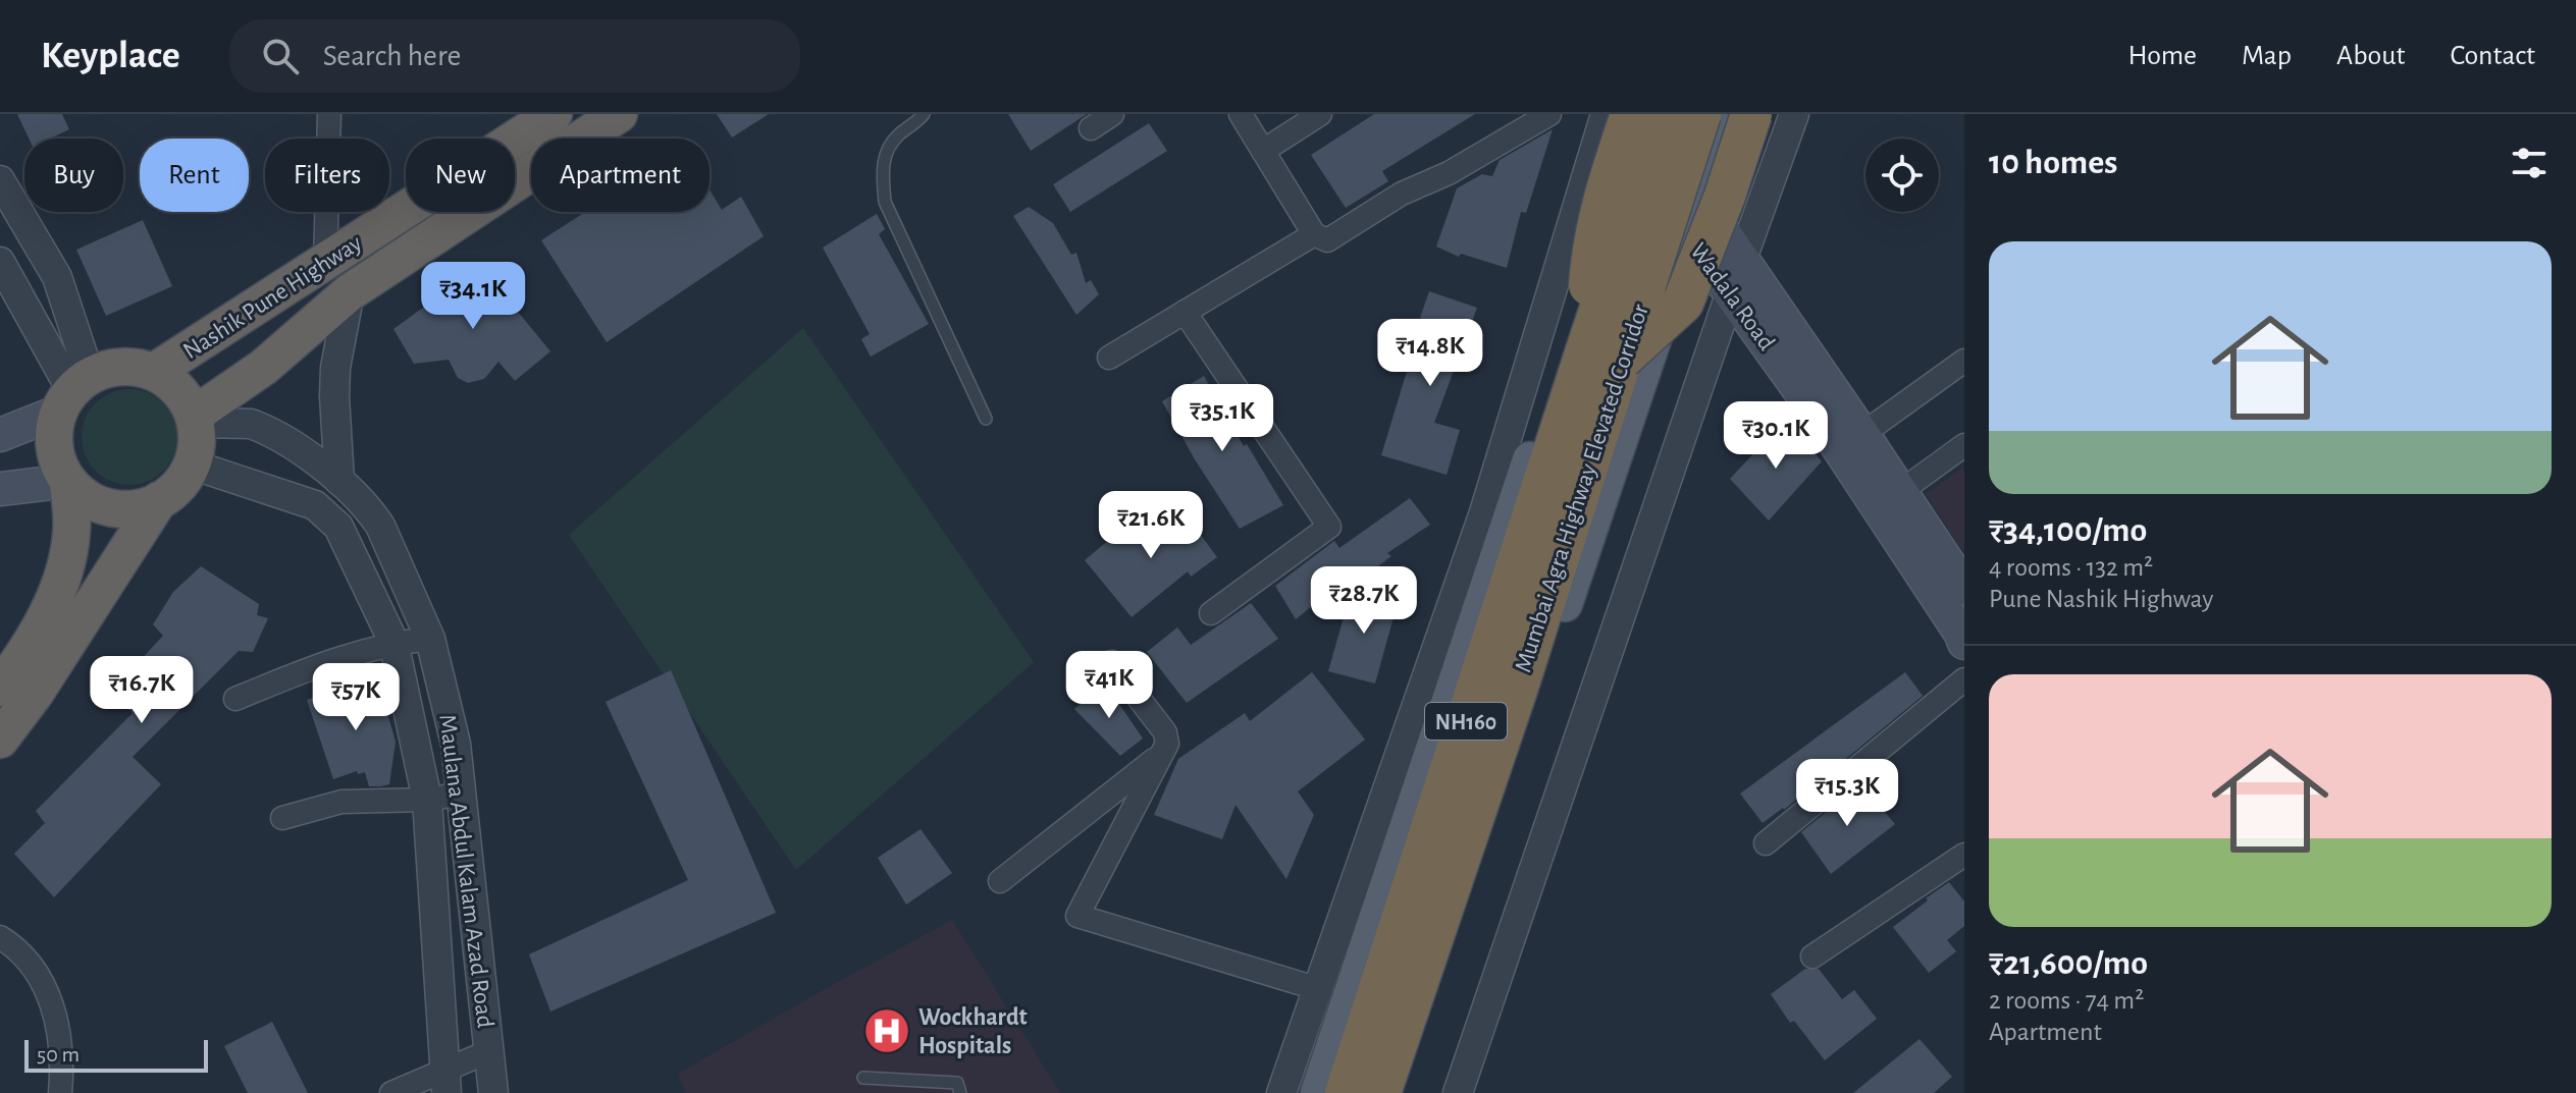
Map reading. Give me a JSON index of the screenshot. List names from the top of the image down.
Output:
{
  "streets": {
    "highway": ["Nashik Pune Highway", "Mumbai Agra Highway Elevated Corridor", "NH160"],
    "main road": ["Wadala Road"],
    "street": ["Maulana Abdul Kalam Azad Road"]
  },
  "crossings": [
    ["Nashik Pune Highway", "Maulana Abdul Kalam Azad Road"]
  ],
  "places": {
    "hospital": ["Wockhardt Hospitals"]
  },
  "scale_bar": "50 m",
  "page": {
    "header": "Keyplace",
    "search": "Search here",
    "nav": [
      "Home",
      "Map",
      "About",
      "Contact"
    ],
    "heading": "10 homes",
    "chip": [
      "Buy",
      "Rent",
      "Filters",
      "New",
      "Apartment"
    ],
    "list": [
      {
        "name": "₹34,100/mo",
        "note": "4 rooms · 132 m² · Pune Nashik Highway"
      },
      {
        "name": "₹21,600/mo",
        "note": "2 rooms · 74 m² · Apartment"
      }
    ],
    "price": [
      "₹34.1K",
      "₹14.8K",
      "₹35.1K",
      "₹30.1K",
      "₹21.6K",
      "₹28.7K",
      "₹41K",
      "₹16.7K",
      "₹57K",
      "₹15.3K"
    ],
    "scale": "50 m"
  }
}
